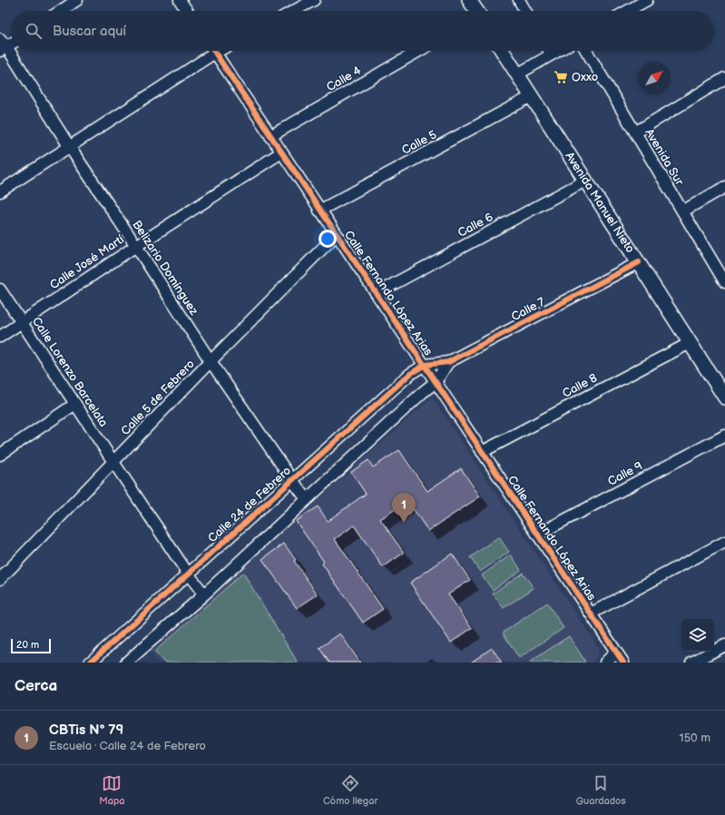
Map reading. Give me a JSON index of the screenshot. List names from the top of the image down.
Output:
{
  "streets": {
    "street": [
      "Calle 4",
      "Calle 5",
      "Avenida Sur",
      "Avenida Manuel Nieto",
      "Calle 6",
      "Calle José Martí",
      "Belizario Domínguez",
      "Calle Fernando López Arias",
      "Calle 7",
      "Calle Lorenzo Barcelata",
      "Calle 8",
      "Calle 5 de Febrero",
      "Calle 9",
      "Calle 24 de Febrero"
    ]
  },
  "crossings": [
    ["Calle 4", "Calle Fernando López Arias"],
    ["Calle 5", "Avenida Manuel Nieto"],
    ["Calle 5", "Calle Fernando López Arias"],
    ["Avenida Manuel Nieto", "Calle 6"],
    ["Avenida Manuel Nieto", "Calle 7"],
    ["Avenida Manuel Nieto", "Calle 8"],
    ["Calle 6", "Calle Fernando López Arias"],
    ["Calle José Martí", "Belizario Domínguez"],
    ["Calle José Martí", "Calle Fernando López Arias"],
    ["Calle José Martí", "Calle Lorenzo Barcelata"],
    ["Belizario Domínguez", "Calle 5 de Febrero"],
    ["Belizario Domínguez", "Calle 24 de Febrero"],
    ["Calle Fernando López Arias", "Calle 7"],
    ["Calle Fernando López Arias", "Calle 8"],
    ["Calle Fernando López Arias", "Calle 5 de Febrero"],
    ["Calle Fernando López Arias", "Calle 9"],
    ["Calle Fernando López Arias", "Calle 24 de Febrero"],
    ["Calle 7", "Calle 24 de Febrero"],
    ["Calle Lorenzo Barcelata", "Calle 5 de Febrero"],
    ["Calle Lorenzo Barcelata", "Calle 24 de Febrero"]
  ],
  "places": {
    "supermarket": ["Oxxo"]
  },
  "scale_bar": "20 m",
  "north": "top right",
  "page": {
    "search": "Buscar aquí",
    "pins": "1",
    "scale": "20 m",
    "heading": "Cerca",
    "list": [
      {
        "mark": "1",
        "name": "CBTis N° 79",
        "note": "Escuela · Calle 24 de Febrero",
        "value": "150 m"
      }
    ],
    "nav": ["Mapa", "Cómo llegar", "Guardados"]
  }
}
